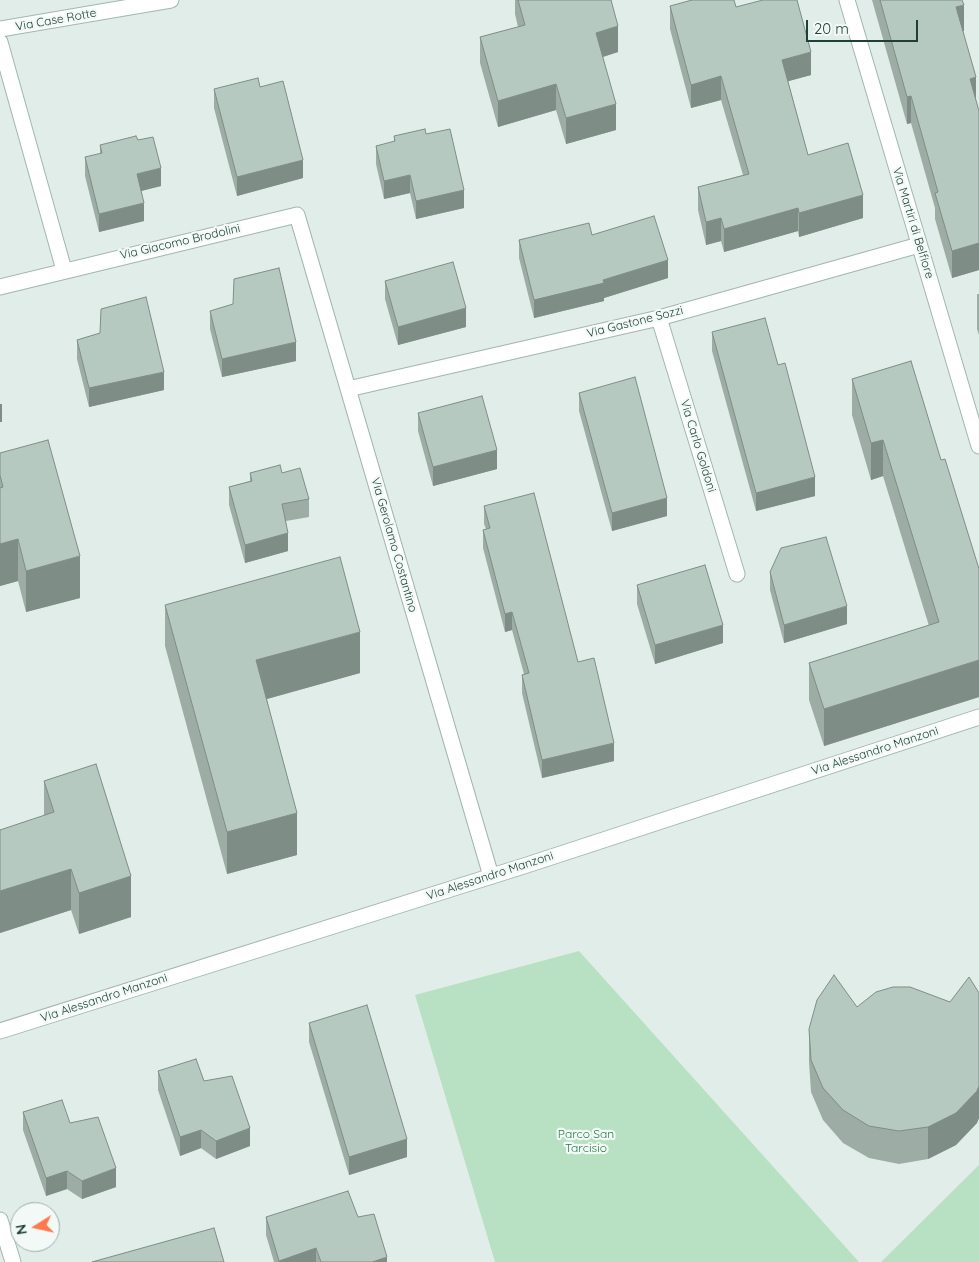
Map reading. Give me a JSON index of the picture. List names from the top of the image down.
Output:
{
  "streets": {
    "street": [
      "Via Case Rotte",
      "Via Martiri di Belfiore",
      "Via Giacomo Brodolini",
      "Via Gastone Sozzi",
      "Via Carlo Goldoni",
      "Via Gerolamo Costantino",
      "Via Alessandro Manzoni"
    ]
  },
  "crossings": [
    ["Via Martiri di Belfiore", "Via Gastone Sozzi"],
    ["Via Giacomo Brodolini", "Via Gerolamo Costantino"],
    ["Via Gastone Sozzi", "Via Carlo Goldoni"],
    ["Via Gastone Sozzi", "Via Gerolamo Costantino"],
    ["Via Gerolamo Costantino", "Via Alessandro Manzoni"]
  ],
  "parks": ["Parco San Tarcisio"],
  "scale_bar": "20 m",
  "north": "left"
}
